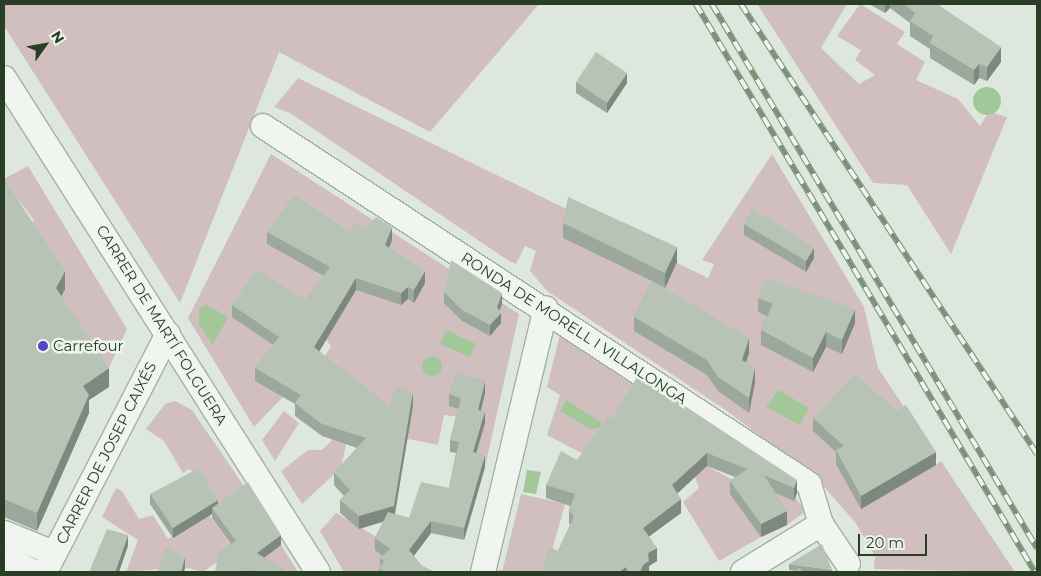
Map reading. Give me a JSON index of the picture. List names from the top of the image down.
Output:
{
  "streets": {
    "street": ["CARRER DE MARTÍ FOLGUERA", "RONDA DE MORELL I VILLALONGA", "CARRER DE JOSEP CAIXÉS"]
  },
  "crossings": [
    ["CARRER DE MARTÍ FOLGUERA", "CARRER DE JOSEP CAIXÉS"]
  ],
  "places": ["Carrefour"],
  "scale_bar": "20 m",
  "north": "top right"
}
